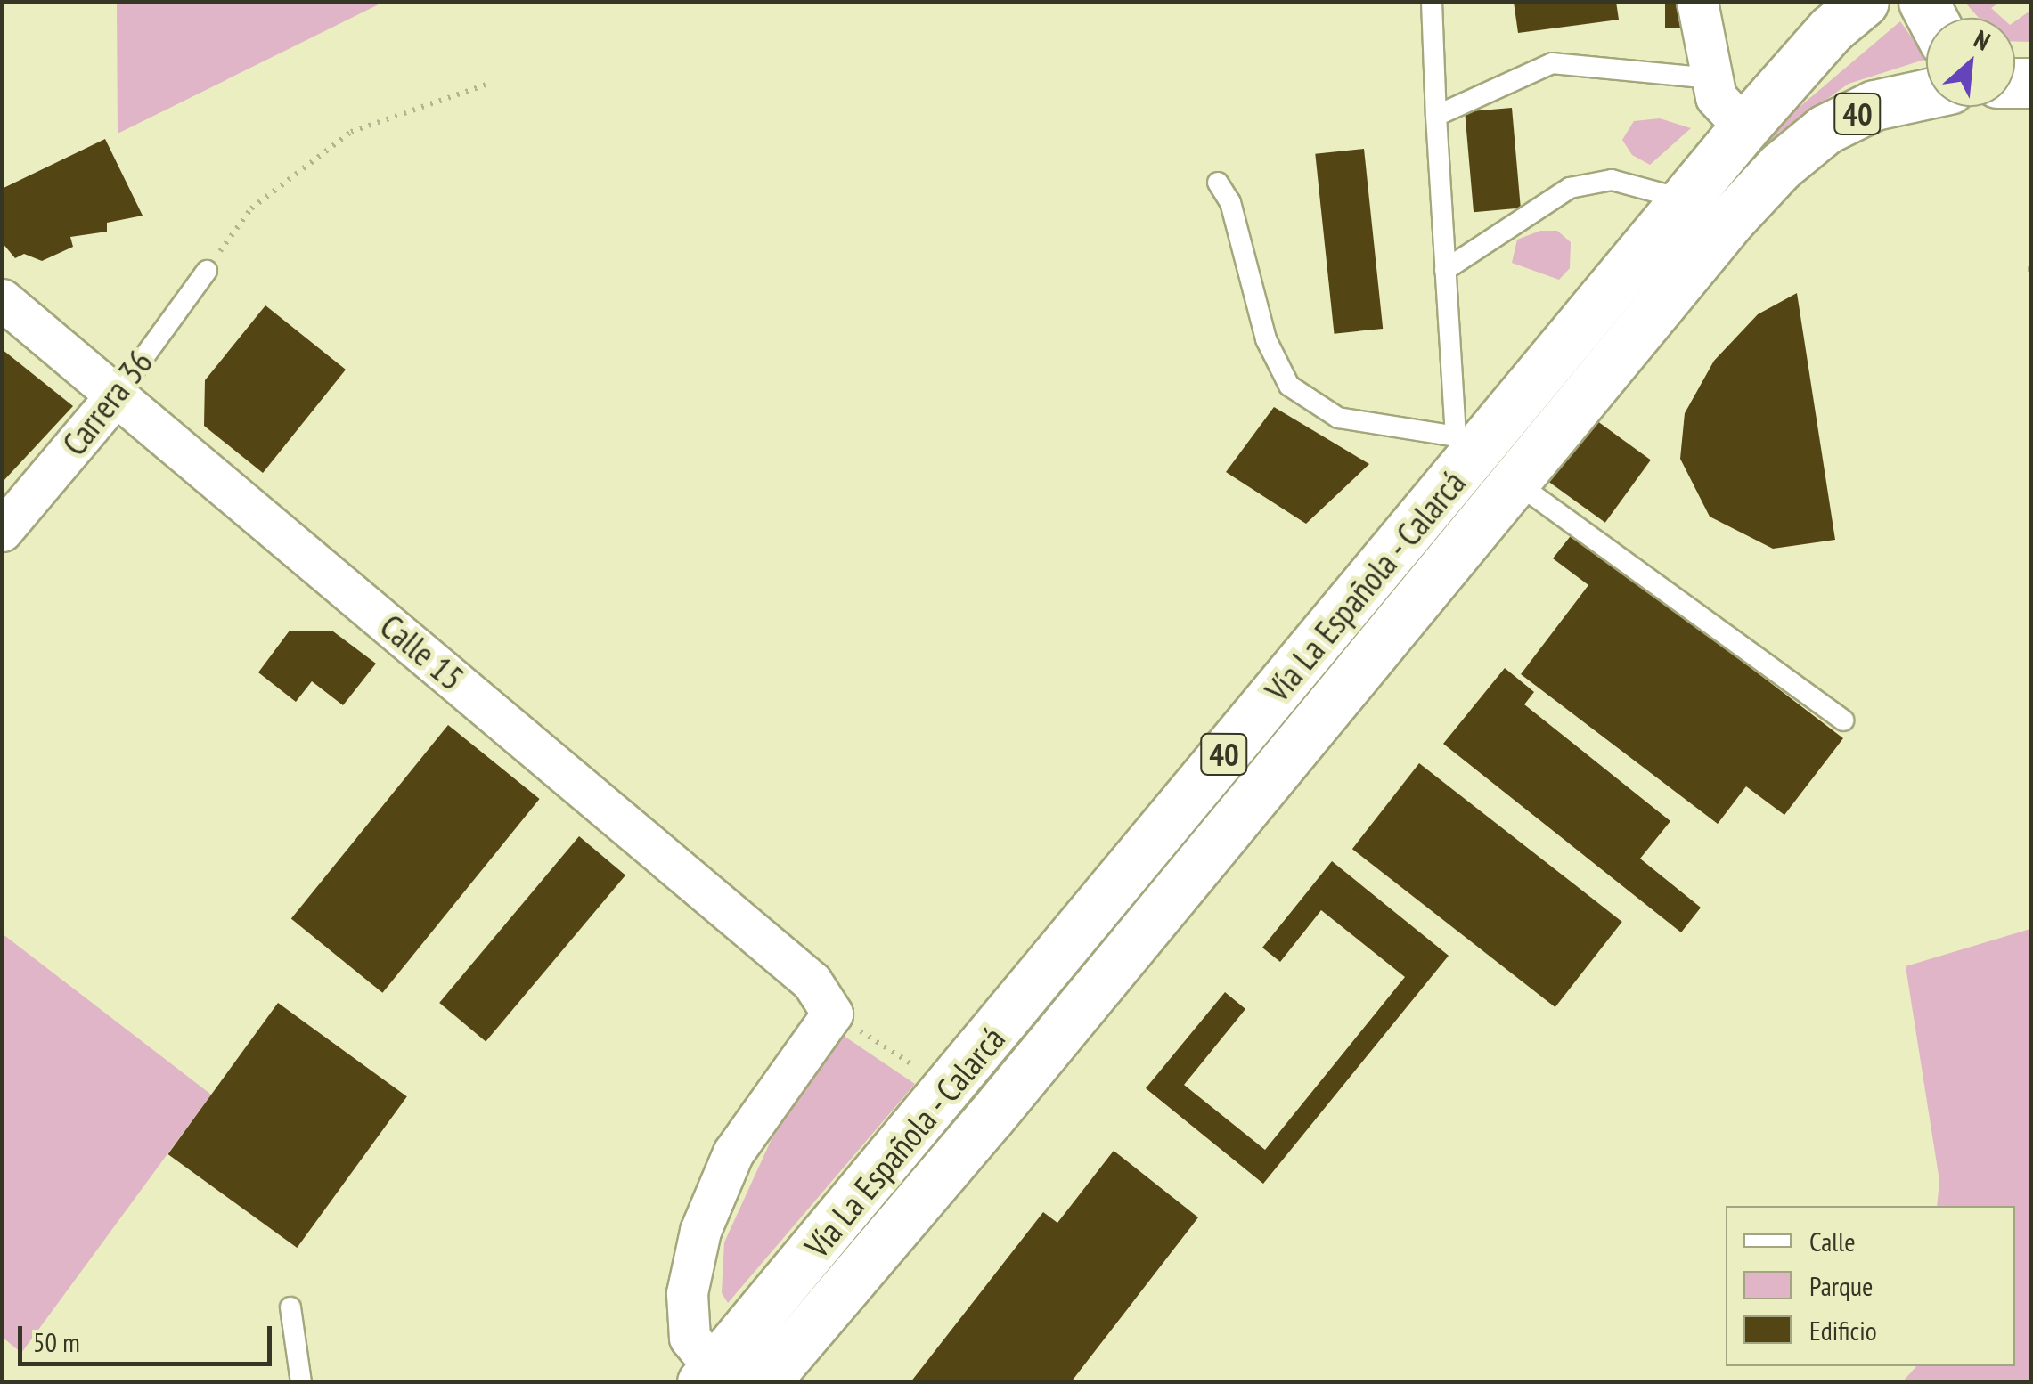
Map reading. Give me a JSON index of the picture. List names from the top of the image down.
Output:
{
  "streets": {
    "highway": ["40", "Vía La Española - Calarcá"],
    "street": ["Carrera 36", "Calle 15"]
  },
  "crossings": [
    ["Carrera 36", "Calle 15"]
  ],
  "legend": ["Calle", "Parque", "Edificio"],
  "scale_bar": "50 m",
  "north": "top right"
}
